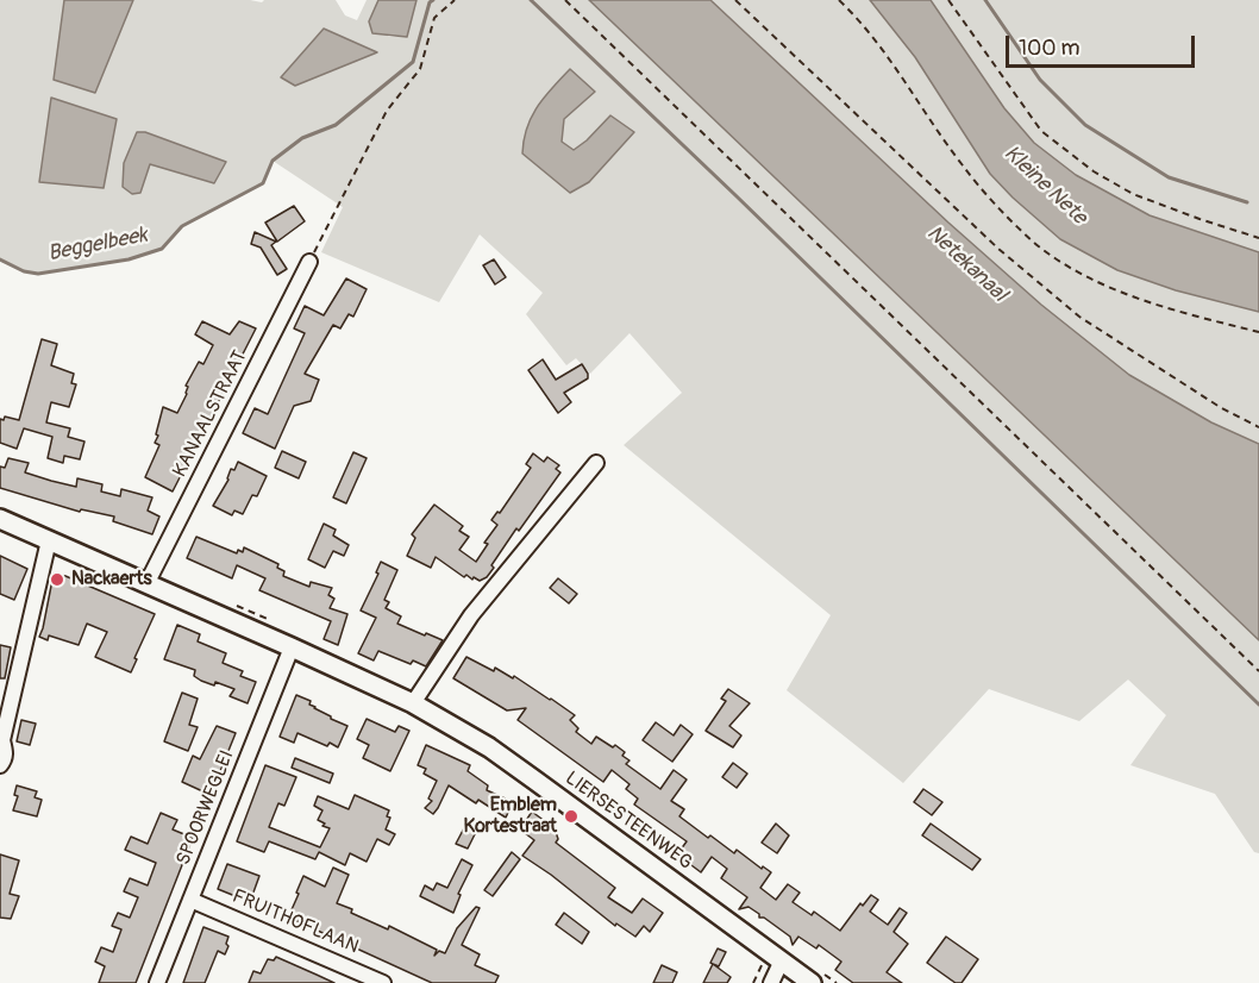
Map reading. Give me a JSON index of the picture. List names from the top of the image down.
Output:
{
  "streets": {
    "main road": ["LIERSESTEENWEG"],
    "street": ["KANAALSTRAAT", "SPOORWEGLEI", "FRUITHOFLAAN"]
  },
  "crossings": [
    ["KANAALSTRAAT", "LIERSESTEENWEG"],
    ["SPOORWEGLEI", "LIERSESTEENWEG"],
    ["SPOORWEGLEI", "FRUITHOFLAAN"]
  ],
  "water": ["Kleine Nete", "Beggelbeek", "Netekanaal"],
  "places": ["Nackaerts", "Emblem Kortestraat"],
  "scale_bar": "100 m"
}
